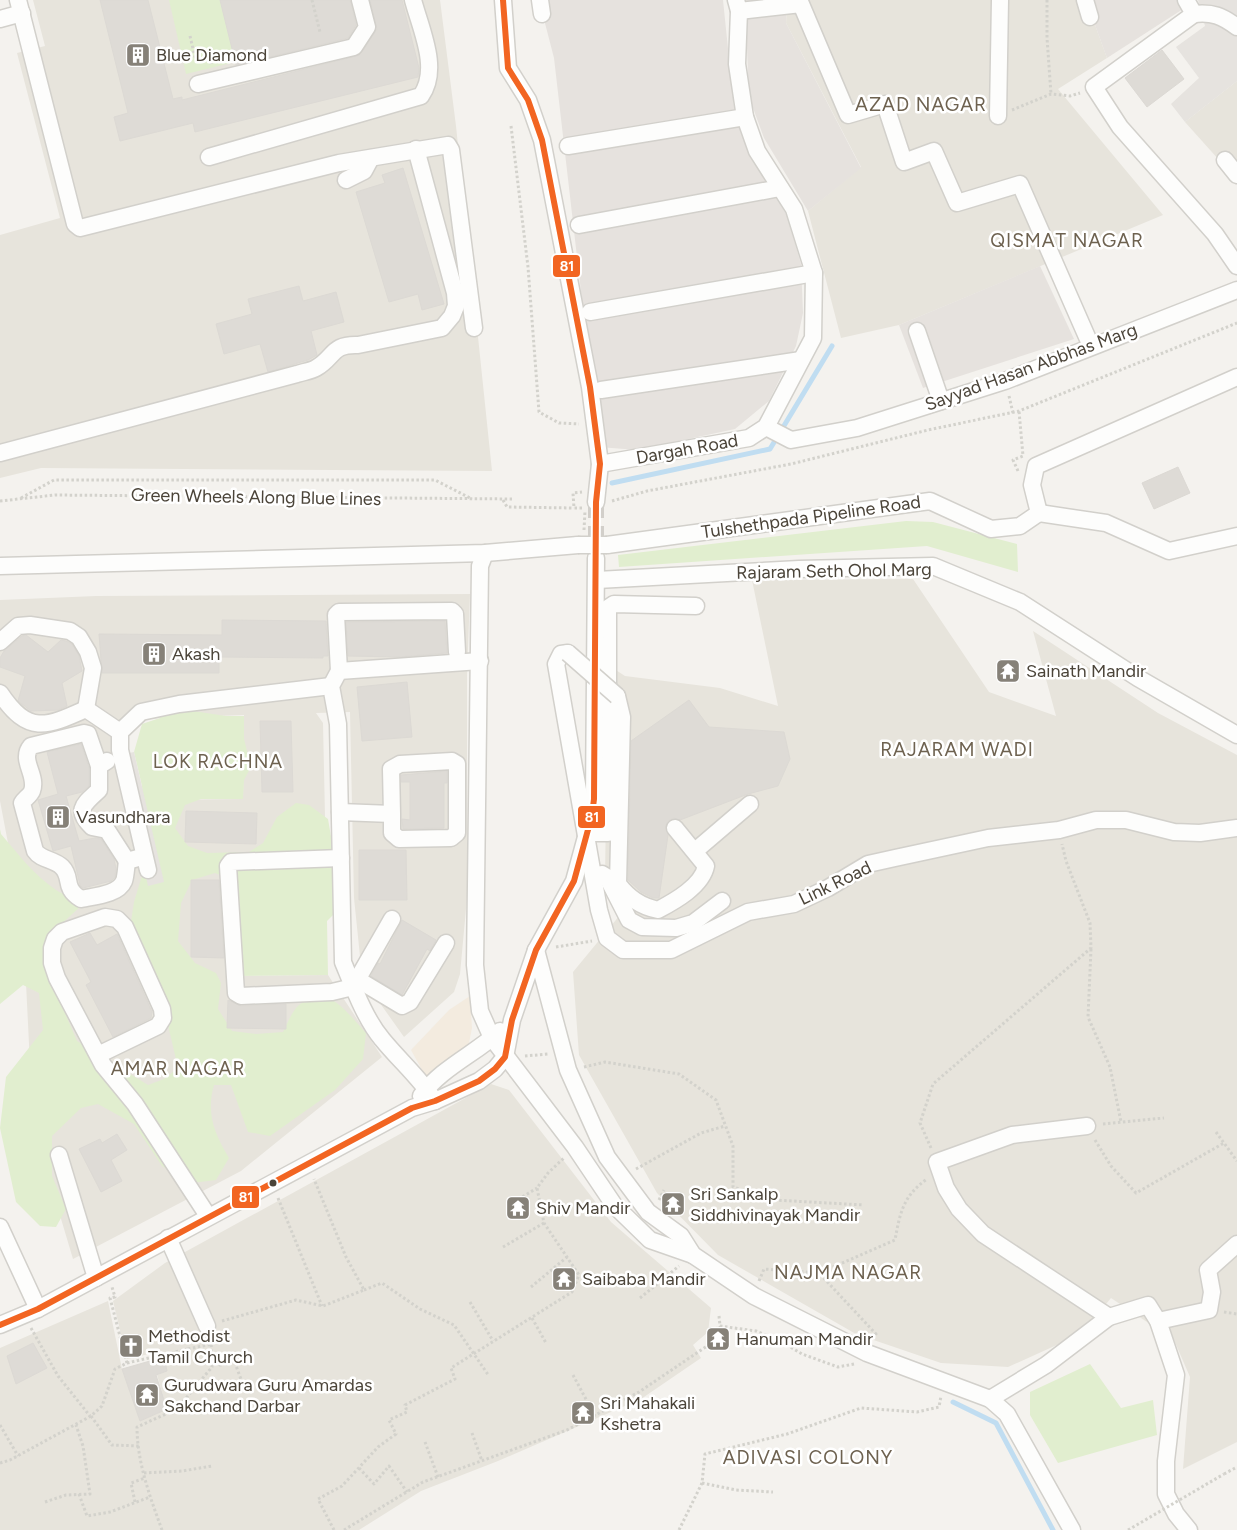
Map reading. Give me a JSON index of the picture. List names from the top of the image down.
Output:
{
  "streets": {
    "street": [
      "Sayyad Hasan Abbhas Marg",
      "Dargah Road",
      "Tulshethpada Pipeline Road",
      "Rajaram Seth Ohol Marg",
      "Link Road"
    ],
    "path": ["Green Wheels Along Blue Lines"]
  },
  "crossings": [
    ["Sayyad Hasan Abbhas Marg", "Dargah Road"]
  ],
  "districts": [
    "AZAD NAGAR",
    "QISMAT NAGAR",
    "RAJARAM WADI",
    "LOK RACHNA",
    "AMAR NAGAR",
    "NAJMA NAGAR",
    "ADIVASI COLONY"
  ],
  "places": {
    "building": ["Blue Diamond", "Akash", "Vasundhara"],
    "temple": [
      "Sainath Mandir",
      "Sri Sankalp Siddhivinayak Mandir",
      "Shiv Mandir",
      "Saibaba Mandir",
      "Hanuman Mandir",
      "Gurudwara Guru Amardas Sakchand Darbar",
      "Sri Mahakali Kshetra"
    ],
    "church": ["Methodist Tamil Church"]
  },
  "lines": ["transit line 81"]
}
